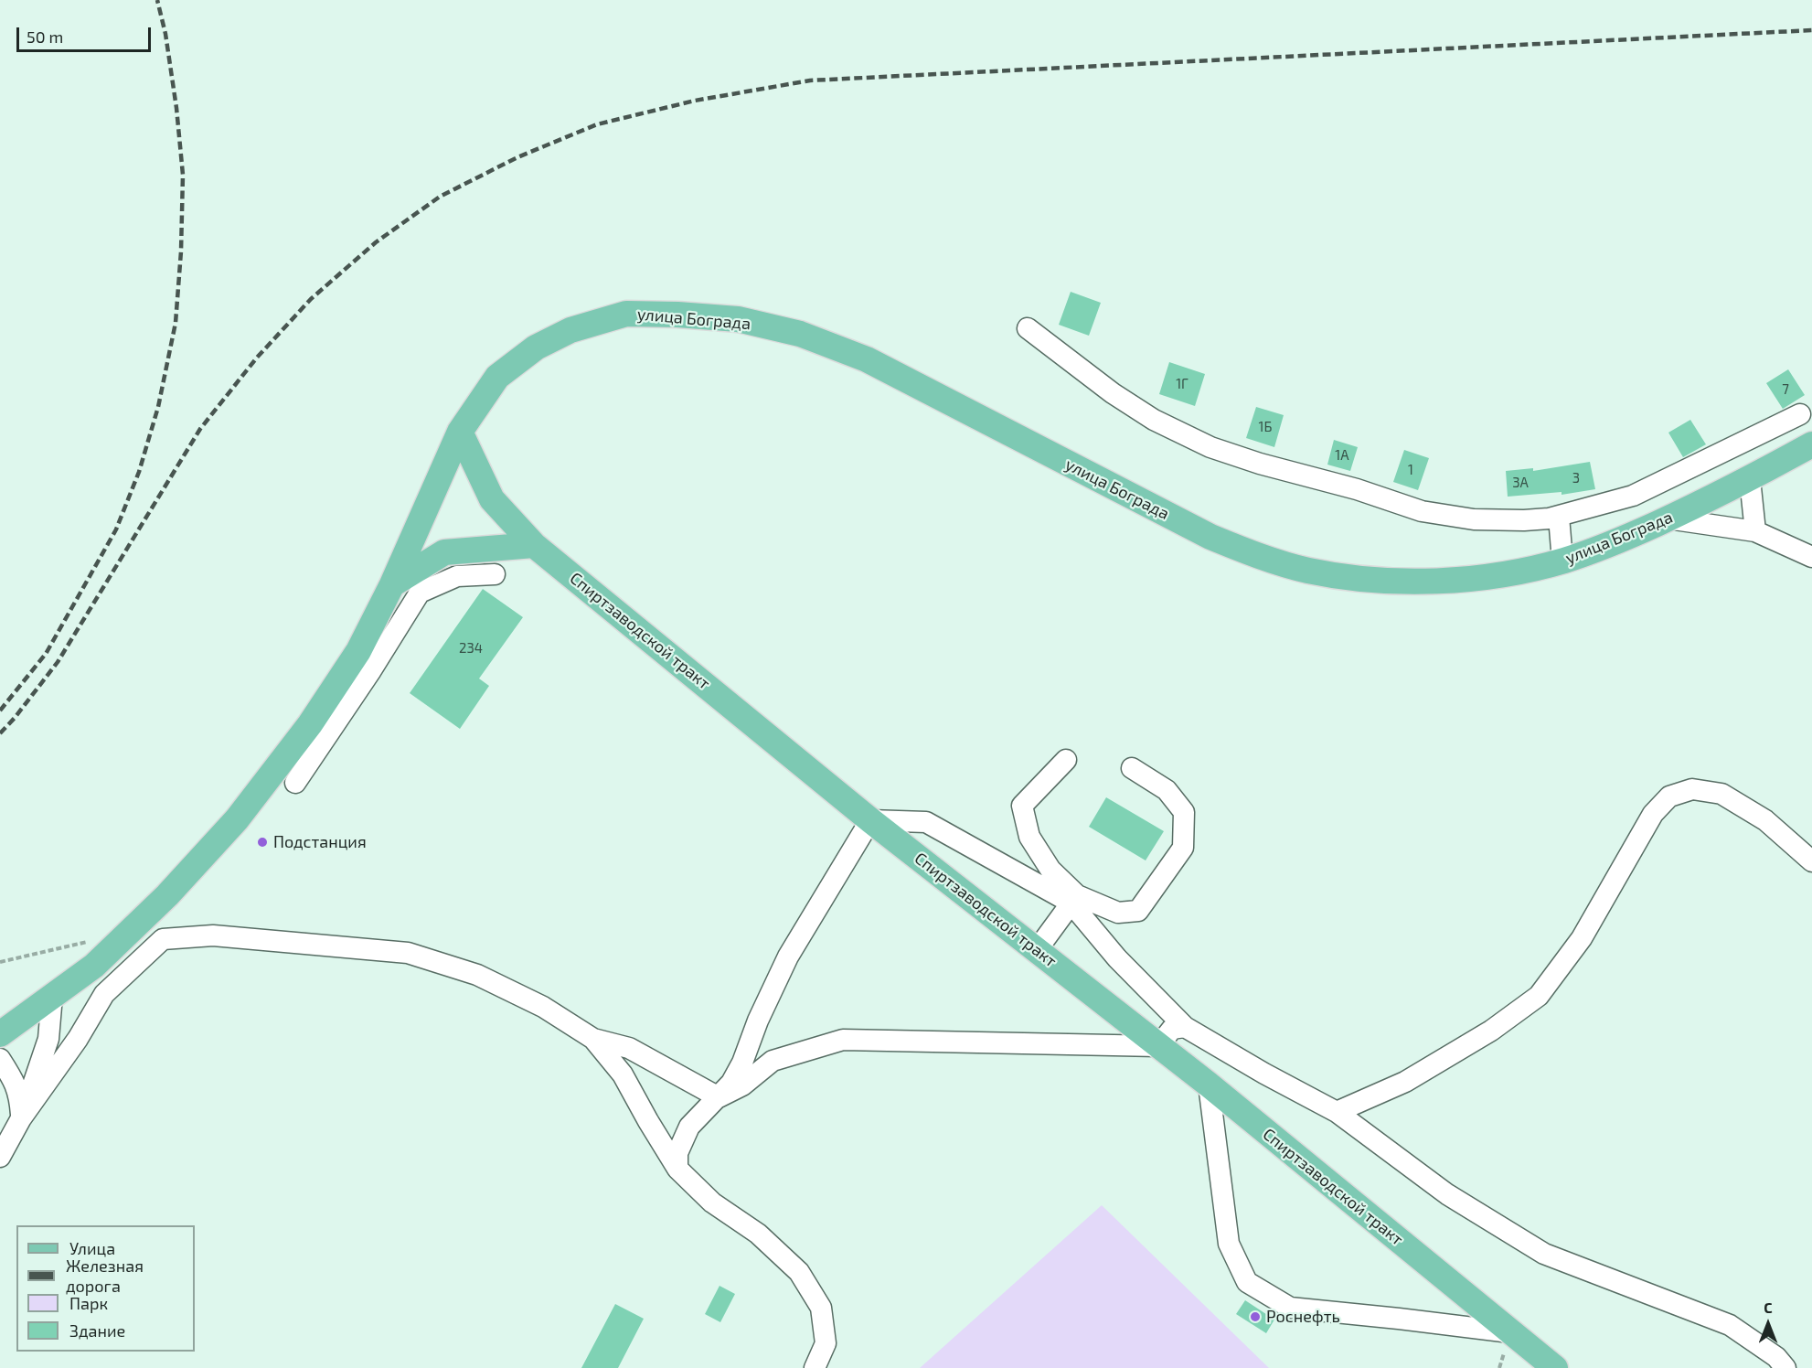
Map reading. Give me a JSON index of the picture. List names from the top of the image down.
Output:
{
  "streets": {
    "main road": ["улица Бограда", "Спиртзаводской тракт"]
  },
  "crossings": [
    ["улица Бограда", "Спиртзаводской тракт"]
  ],
  "places": ["Подстанция", "Роснефть"],
  "house_numbers": [
    "1Г",
    "7",
    "1Б",
    "1А",
    "1",
    "3",
    "3А",
    "234"
  ],
  "legend": [
    "Улица",
    "Железная дорога",
    "Парк",
    "Здание"
  ],
  "scale_bar": "50 m",
  "north": "top"
}
